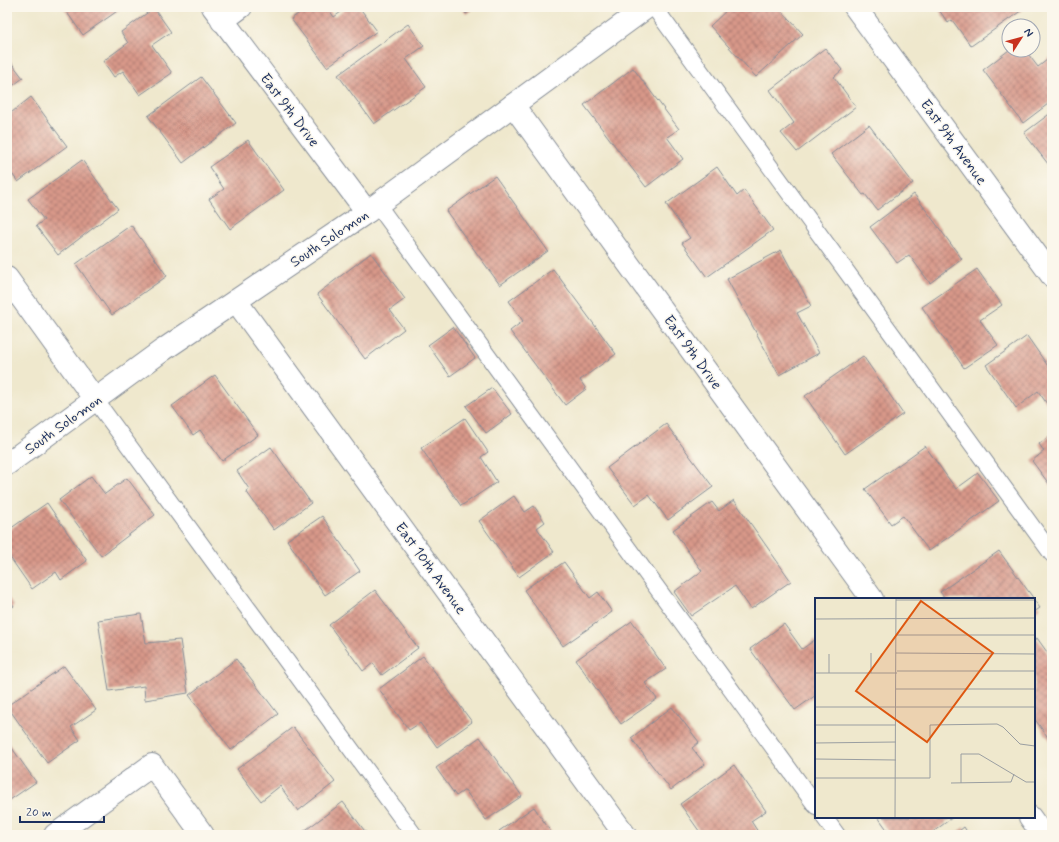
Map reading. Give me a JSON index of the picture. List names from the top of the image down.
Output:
{
  "streets": {
    "street": [
      "East 9th Drive",
      "East 9th Avenue",
      "South Solomon",
      "East 10th Avenue"
    ]
  },
  "crossings": [
    ["East 9th Drive", "South Solomon"],
    ["South Solomon", "East 10th Avenue"]
  ],
  "scale_bar": "20 m",
  "north": "top right"
}
